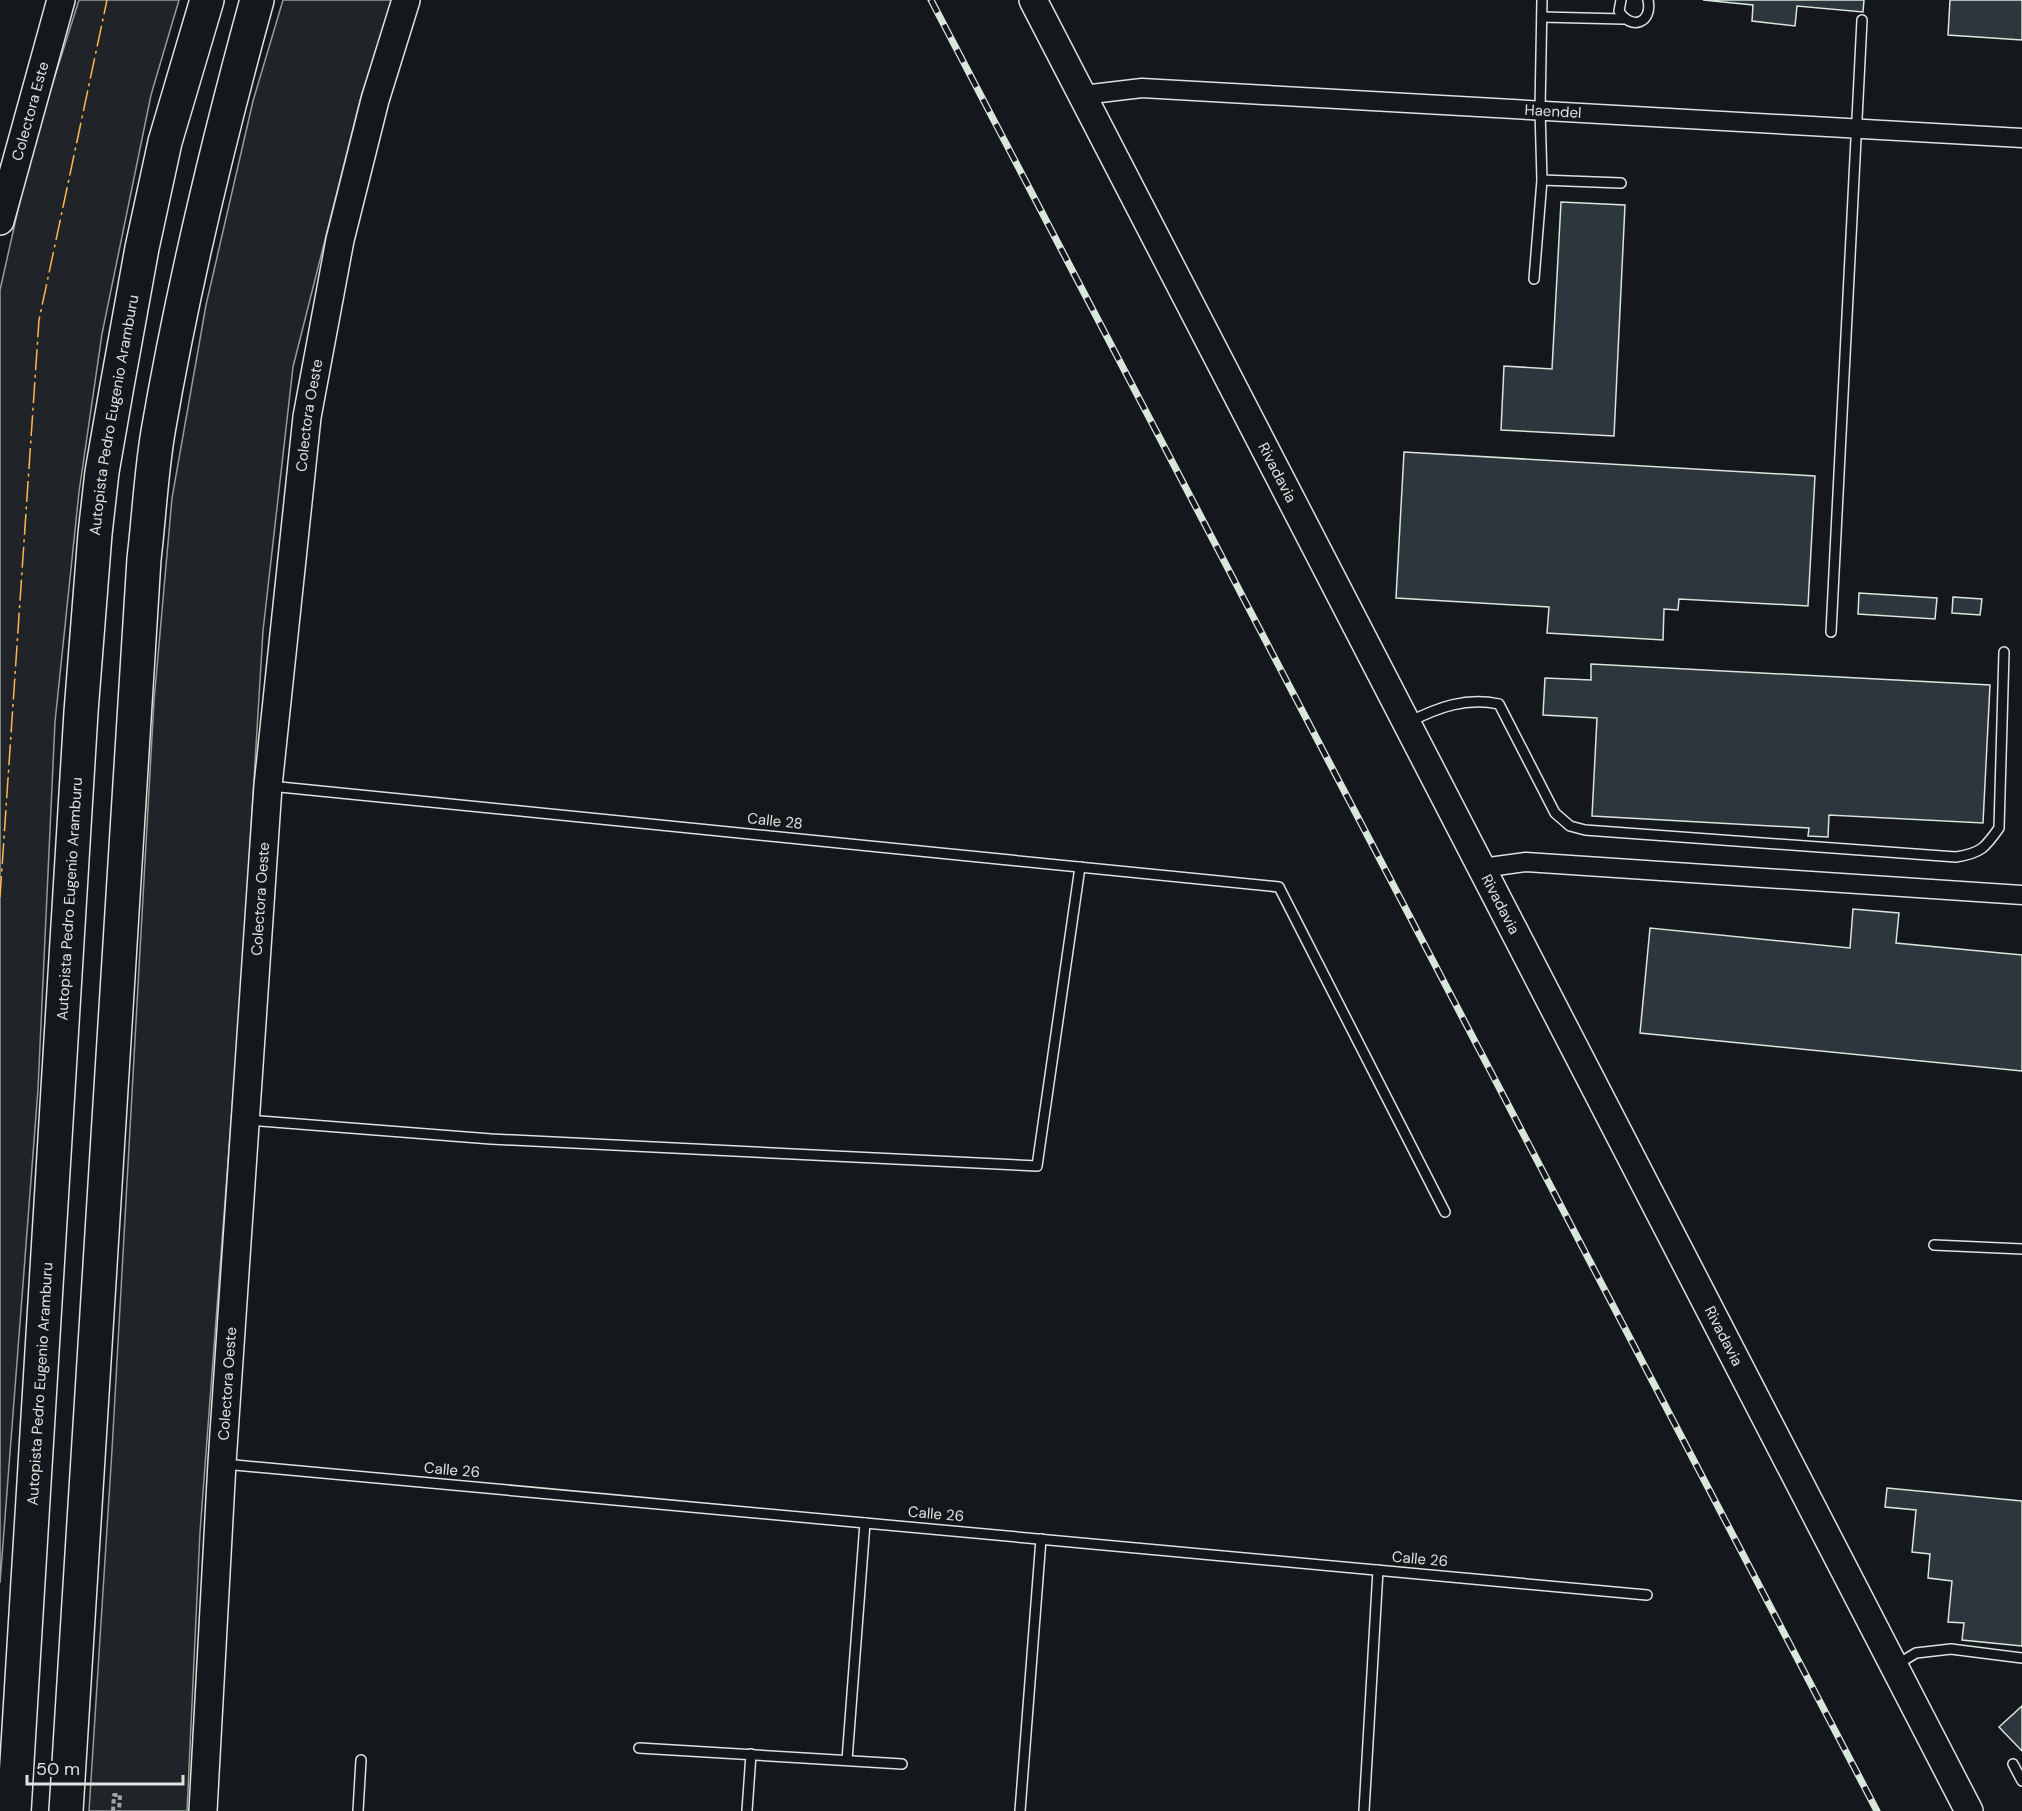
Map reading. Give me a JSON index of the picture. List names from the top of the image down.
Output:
{
  "streets": {
    "highway": ["Autopista Pedro Eugenio Aramburu"],
    "street": [
      "Colectora Este",
      "Haendel",
      "Colectora Oeste",
      "Rivadavia"
    ],
    "lane": ["Calle 28", "Calle 26"]
  },
  "crossings": [
    ["Haendel", "Rivadavia"],
    ["Colectora Oeste", "Calle 28"],
    ["Colectora Oeste", "Calle 26"]
  ],
  "scale_bar": "50 m"
}
